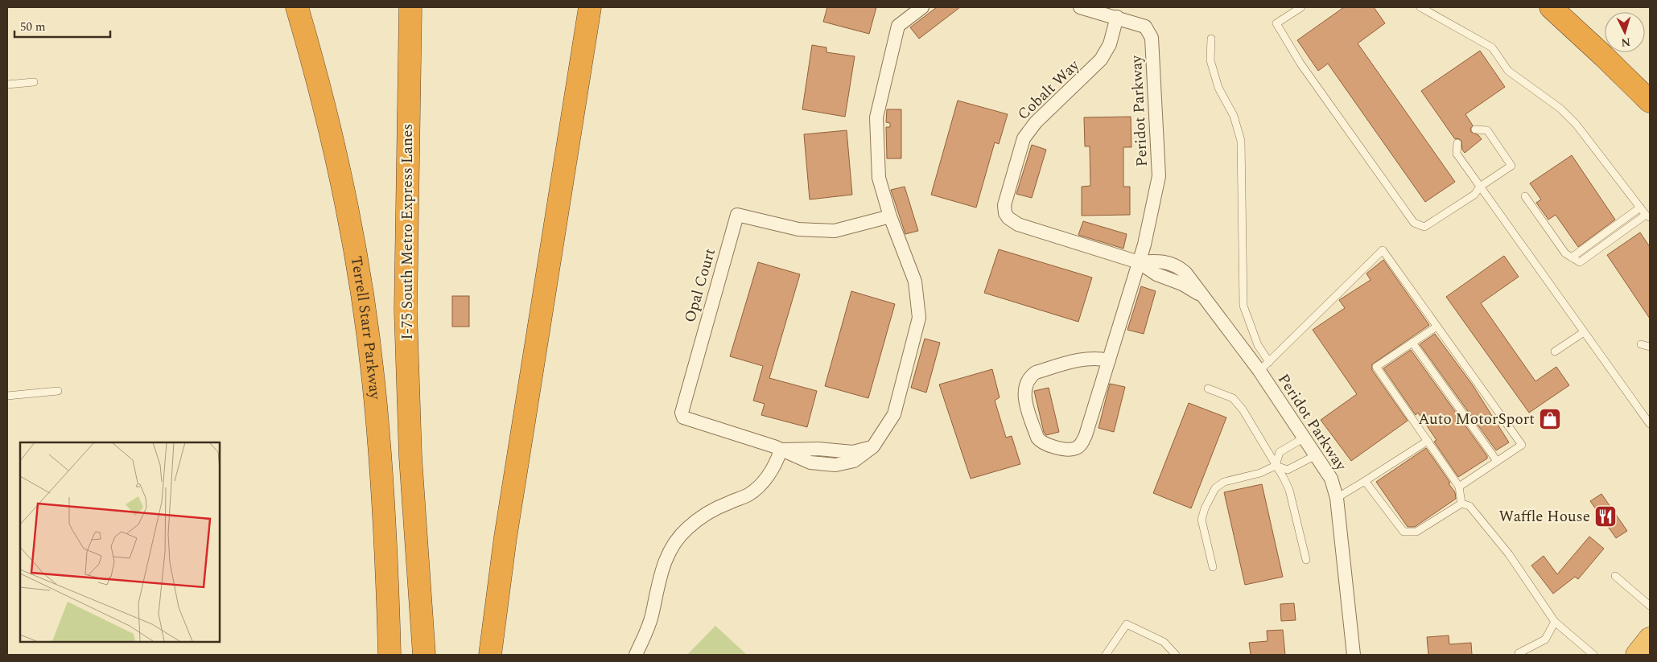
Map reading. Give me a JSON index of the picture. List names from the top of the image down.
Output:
{
  "streets": {
    "highway": ["I-75 South Metro Express Lanes", "Terrell Starr Parkway"],
    "street": ["Cobalt Way", "Peridot Parkway", "Opal Court"]
  },
  "crossings": [
    ["Cobalt Way", "Peridot Parkway"]
  ],
  "places": {
    "shop": ["Auto MotorSport"],
    "restaurant": ["Waffle House"]
  },
  "scale_bar": "50 m",
  "north": "bottom"
}
